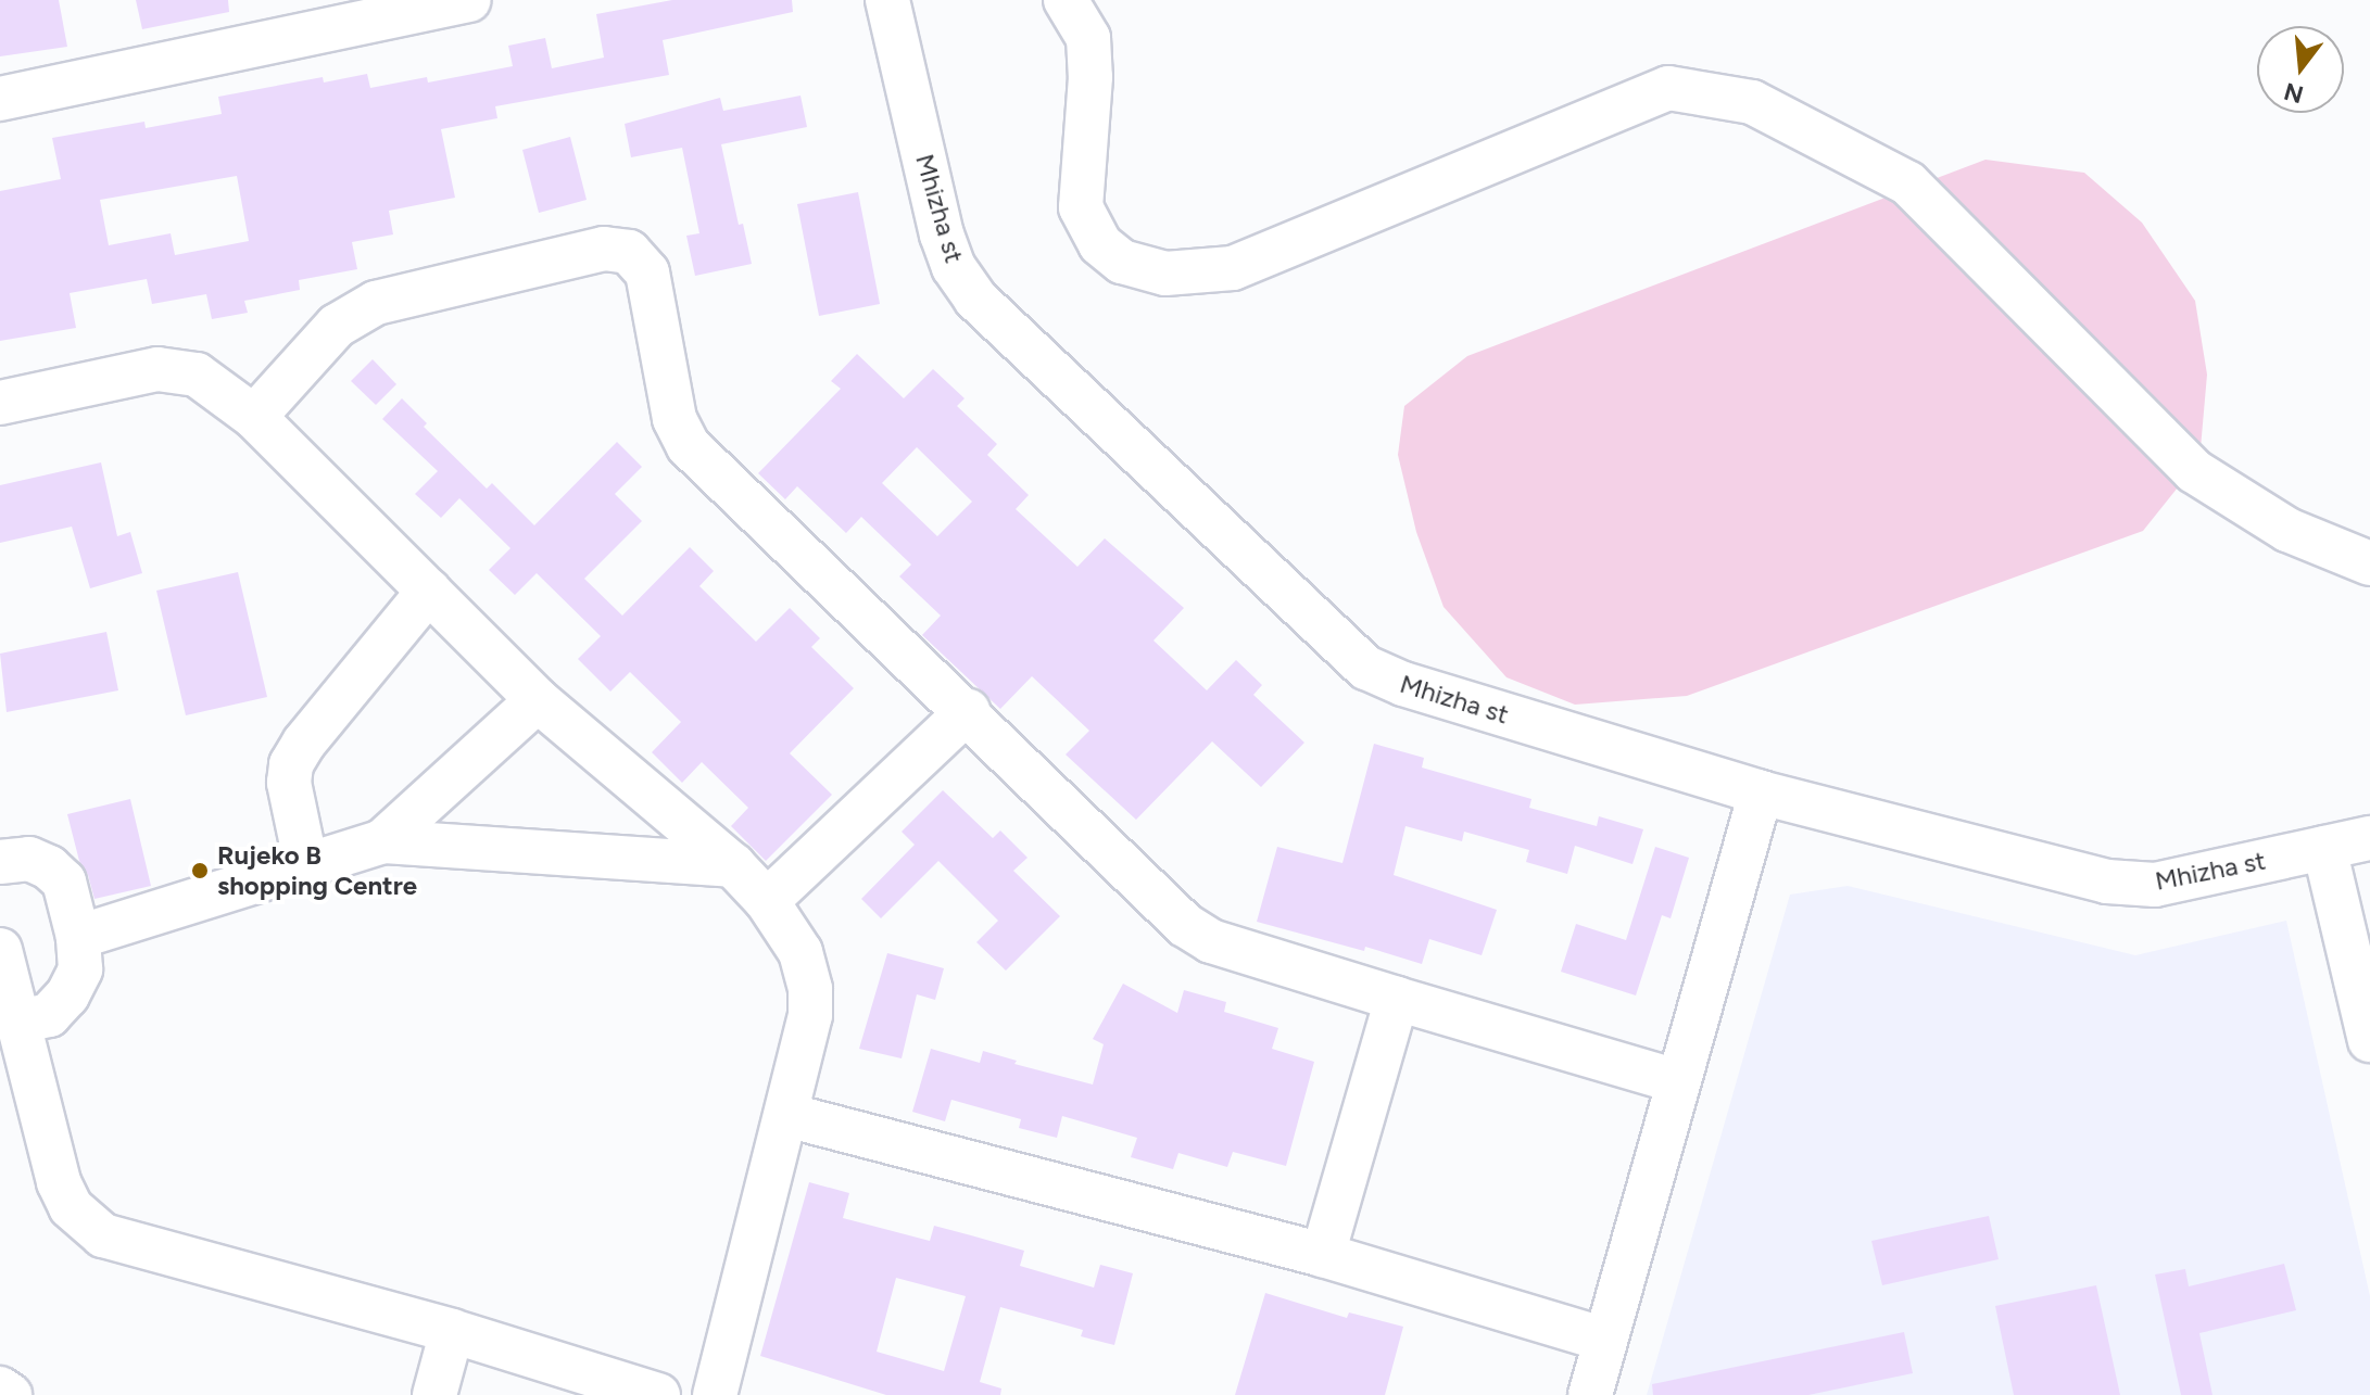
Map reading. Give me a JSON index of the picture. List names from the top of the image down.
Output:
{
  "streets": {
    "street": ["Mhizha st"]
  },
  "places": ["Rujeko B shopping Centre"],
  "north": "bottom"
}
